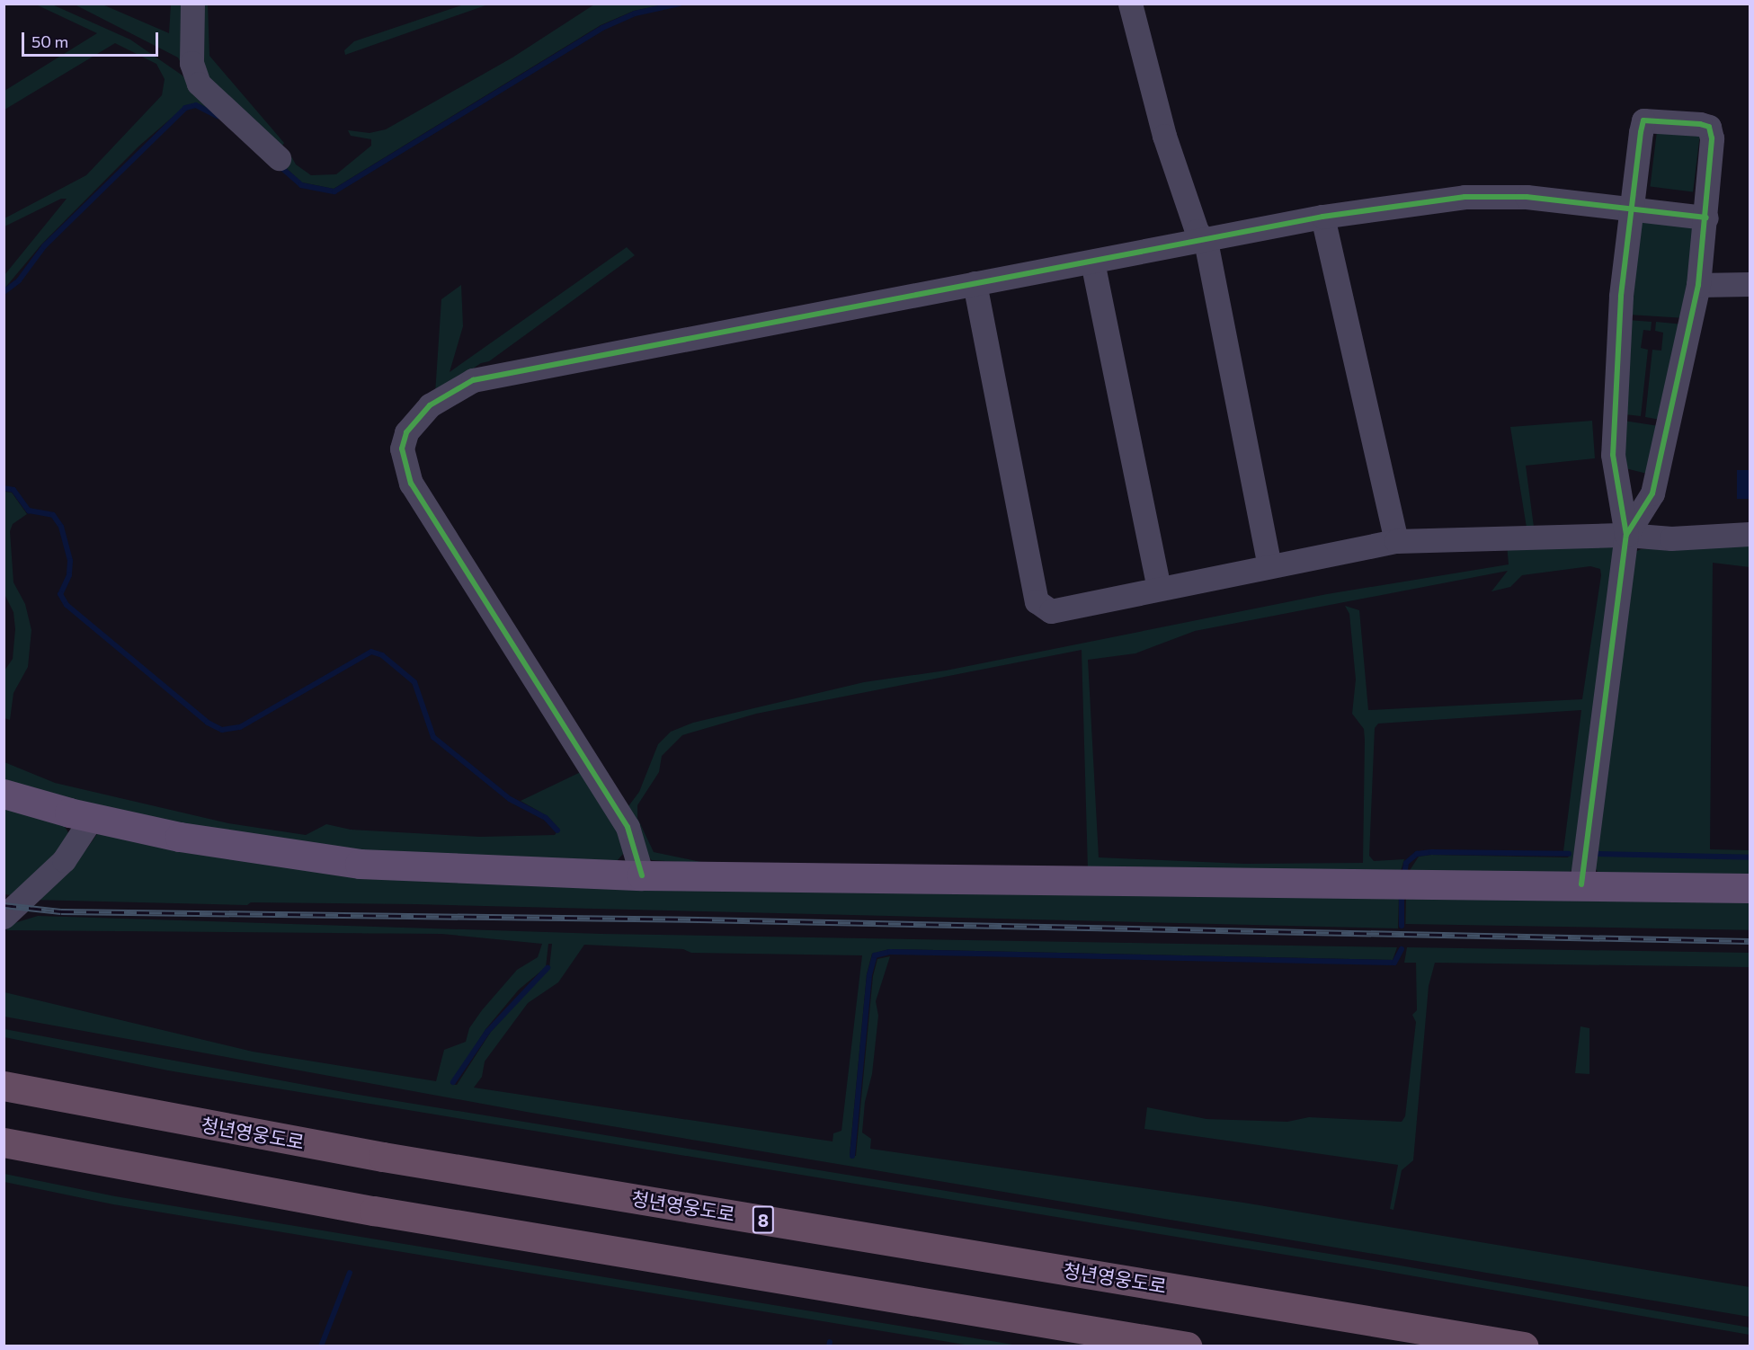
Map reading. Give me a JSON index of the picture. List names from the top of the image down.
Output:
{
  "streets": {
    "highway": ["청년영웅도로", "8"]
  },
  "scale_bar": "50 m"
}
